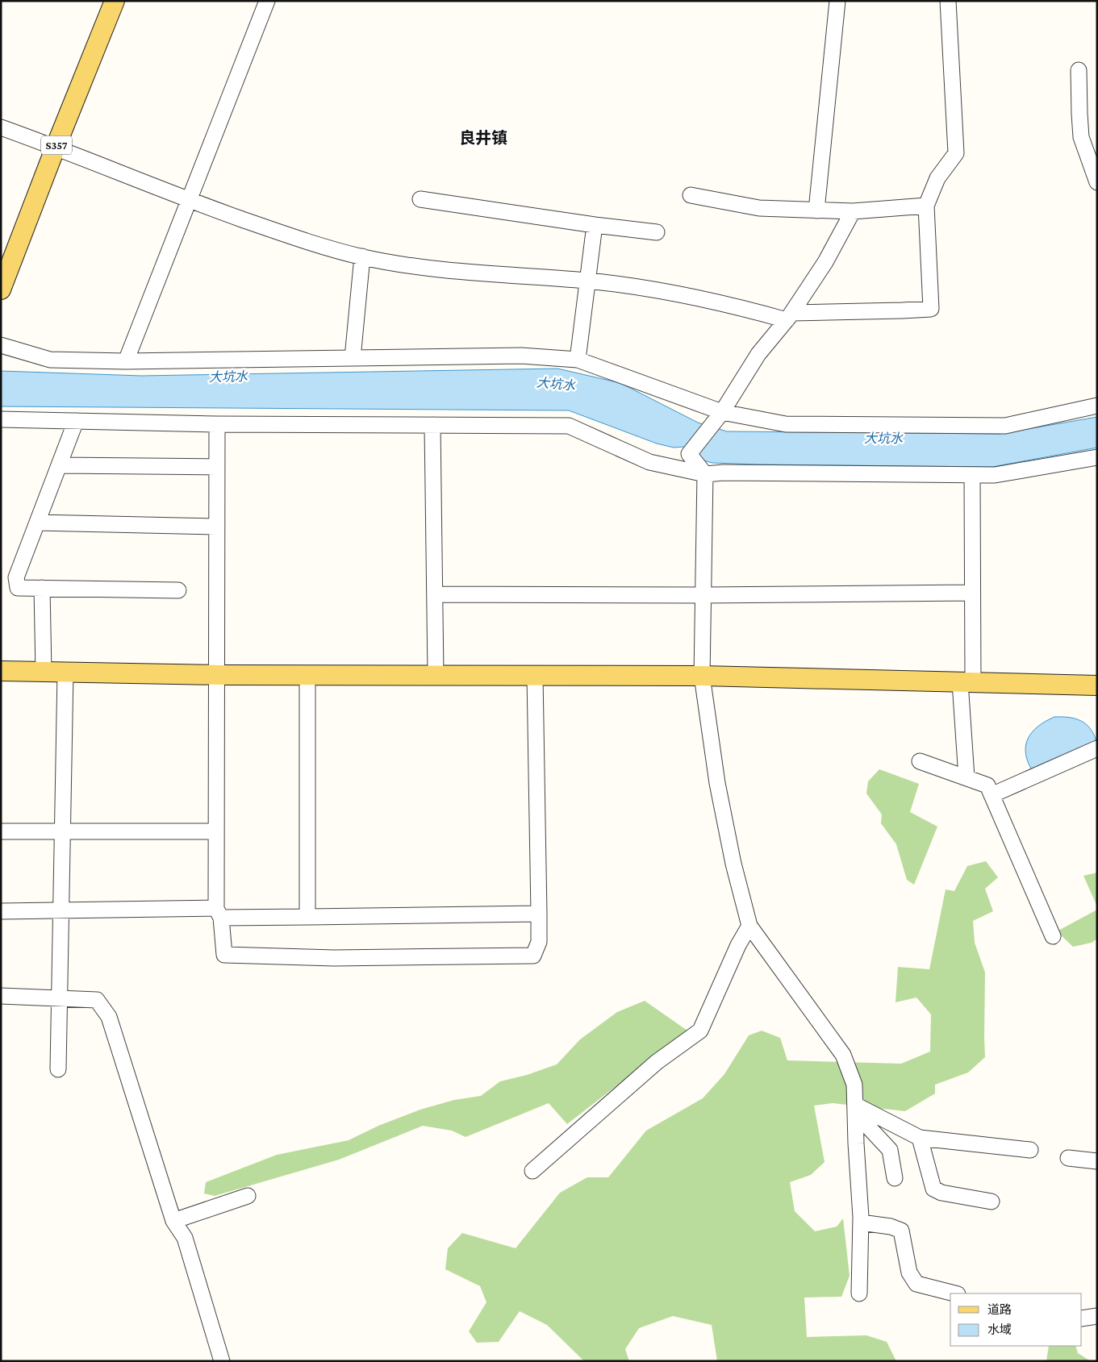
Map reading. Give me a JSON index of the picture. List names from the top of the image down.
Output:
{
  "streets": {
    "main road": ["S357"]
  },
  "districts": ["良井镇"],
  "water": ["大坑水"],
  "legend": ["道路", "水域"]
}
